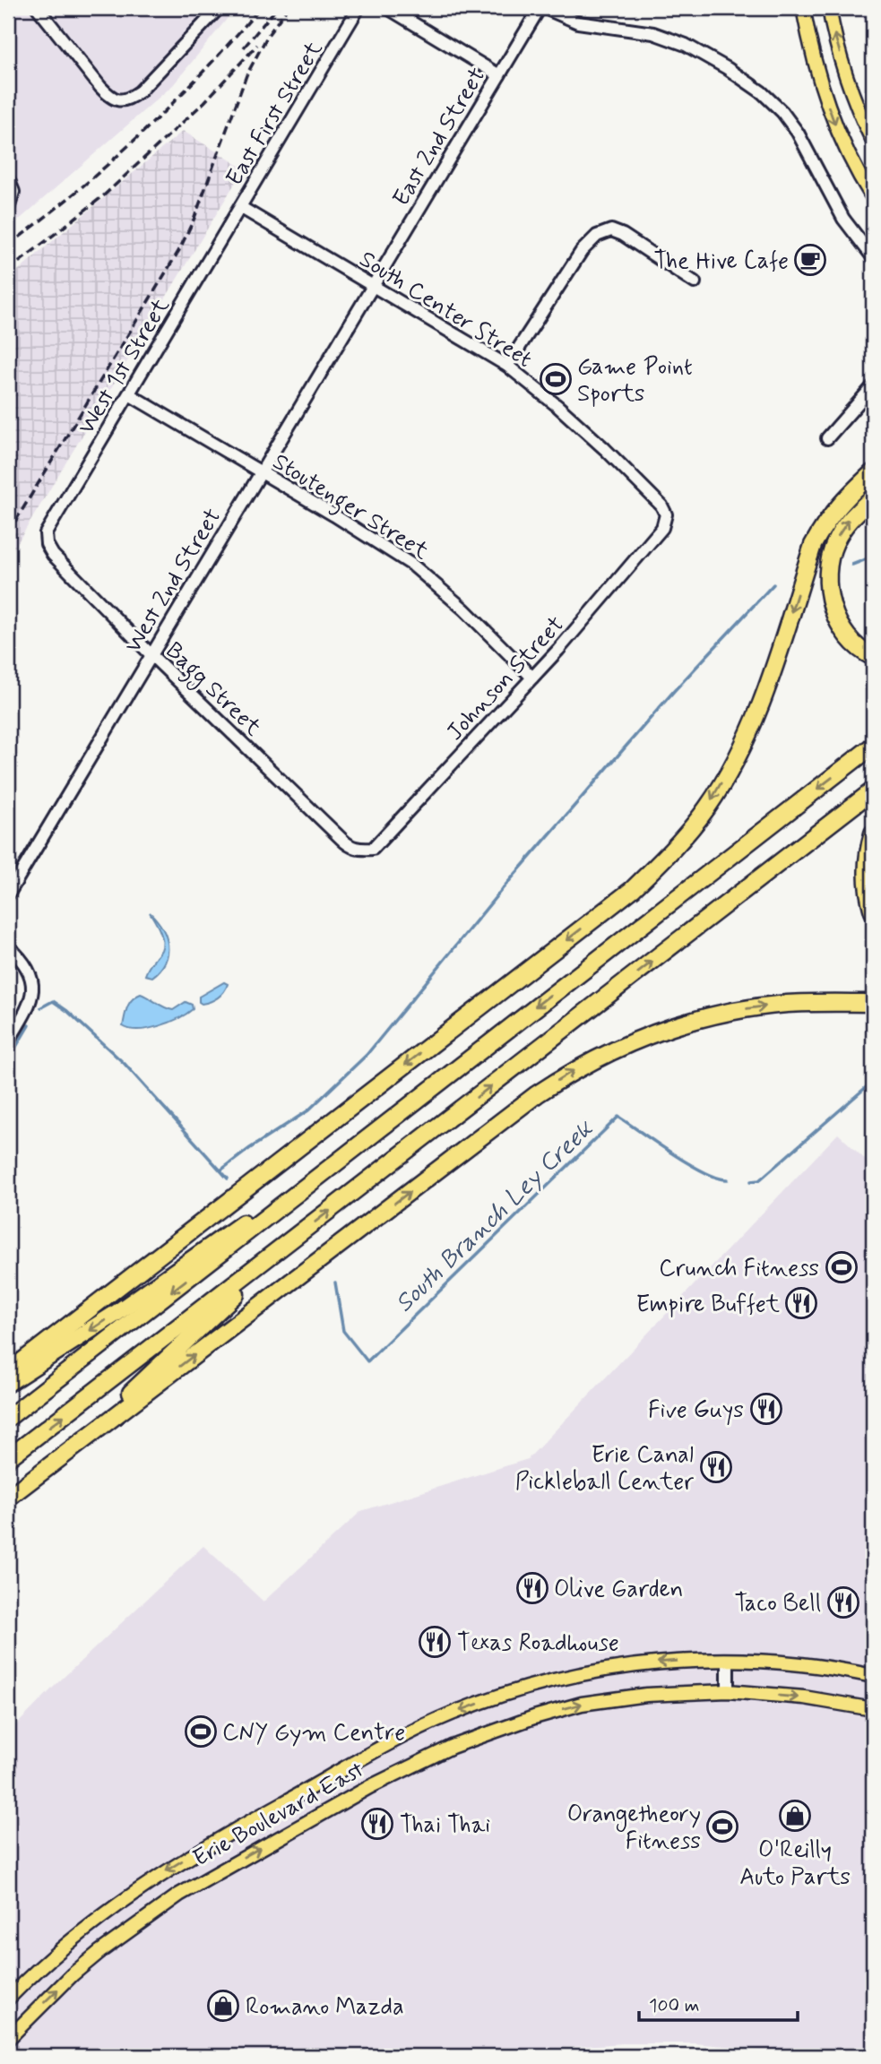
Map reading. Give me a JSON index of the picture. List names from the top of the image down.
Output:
{
  "streets": {
    "main road": ["Erie Boulevard East"],
    "street": [
      "East First Street",
      "East 2nd Street",
      "South Center Street",
      "West 1st Street",
      "Stoutenger Street",
      "West 2nd Street",
      "Johnson Street",
      "Bagg Street"
    ]
  },
  "crossings": [
    ["East First Street", "South Center Street"],
    ["East First Street", "West 1st Street"],
    ["East 2nd Street", "South Center Street"],
    ["East 2nd Street", "West 2nd Street"],
    ["South Center Street", "West 1st Street"],
    ["South Center Street", "West 2nd Street"],
    ["South Center Street", "Johnson Street"],
    ["West 1st Street", "Stoutenger Street"],
    ["West 1st Street", "Bagg Street"],
    ["Stoutenger Street", "West 2nd Street"],
    ["Stoutenger Street", "Johnson Street"],
    ["West 2nd Street", "Bagg Street"],
    ["Johnson Street", "Bagg Street"]
  ],
  "water": ["South Branch Ley Creek"],
  "places": {
    "cafe": ["The Hive Cafe"],
    "sports": [
      "Game Point Sports",
      "Crunch Fitness",
      "CNY Gym Centre",
      "Orangetheory Fitness"
    ],
    "restaurant": [
      "Empire Buffet",
      "Five Guys",
      "Erie Canal Pickleball Center",
      "Olive Garden",
      "Taco Bell",
      "Texas Roadhouse",
      "Thai Thai"
    ],
    "shop": ["O'Reilly Auto Parts", "Romano Mazda"]
  },
  "scale_bar": "100 m"
}
